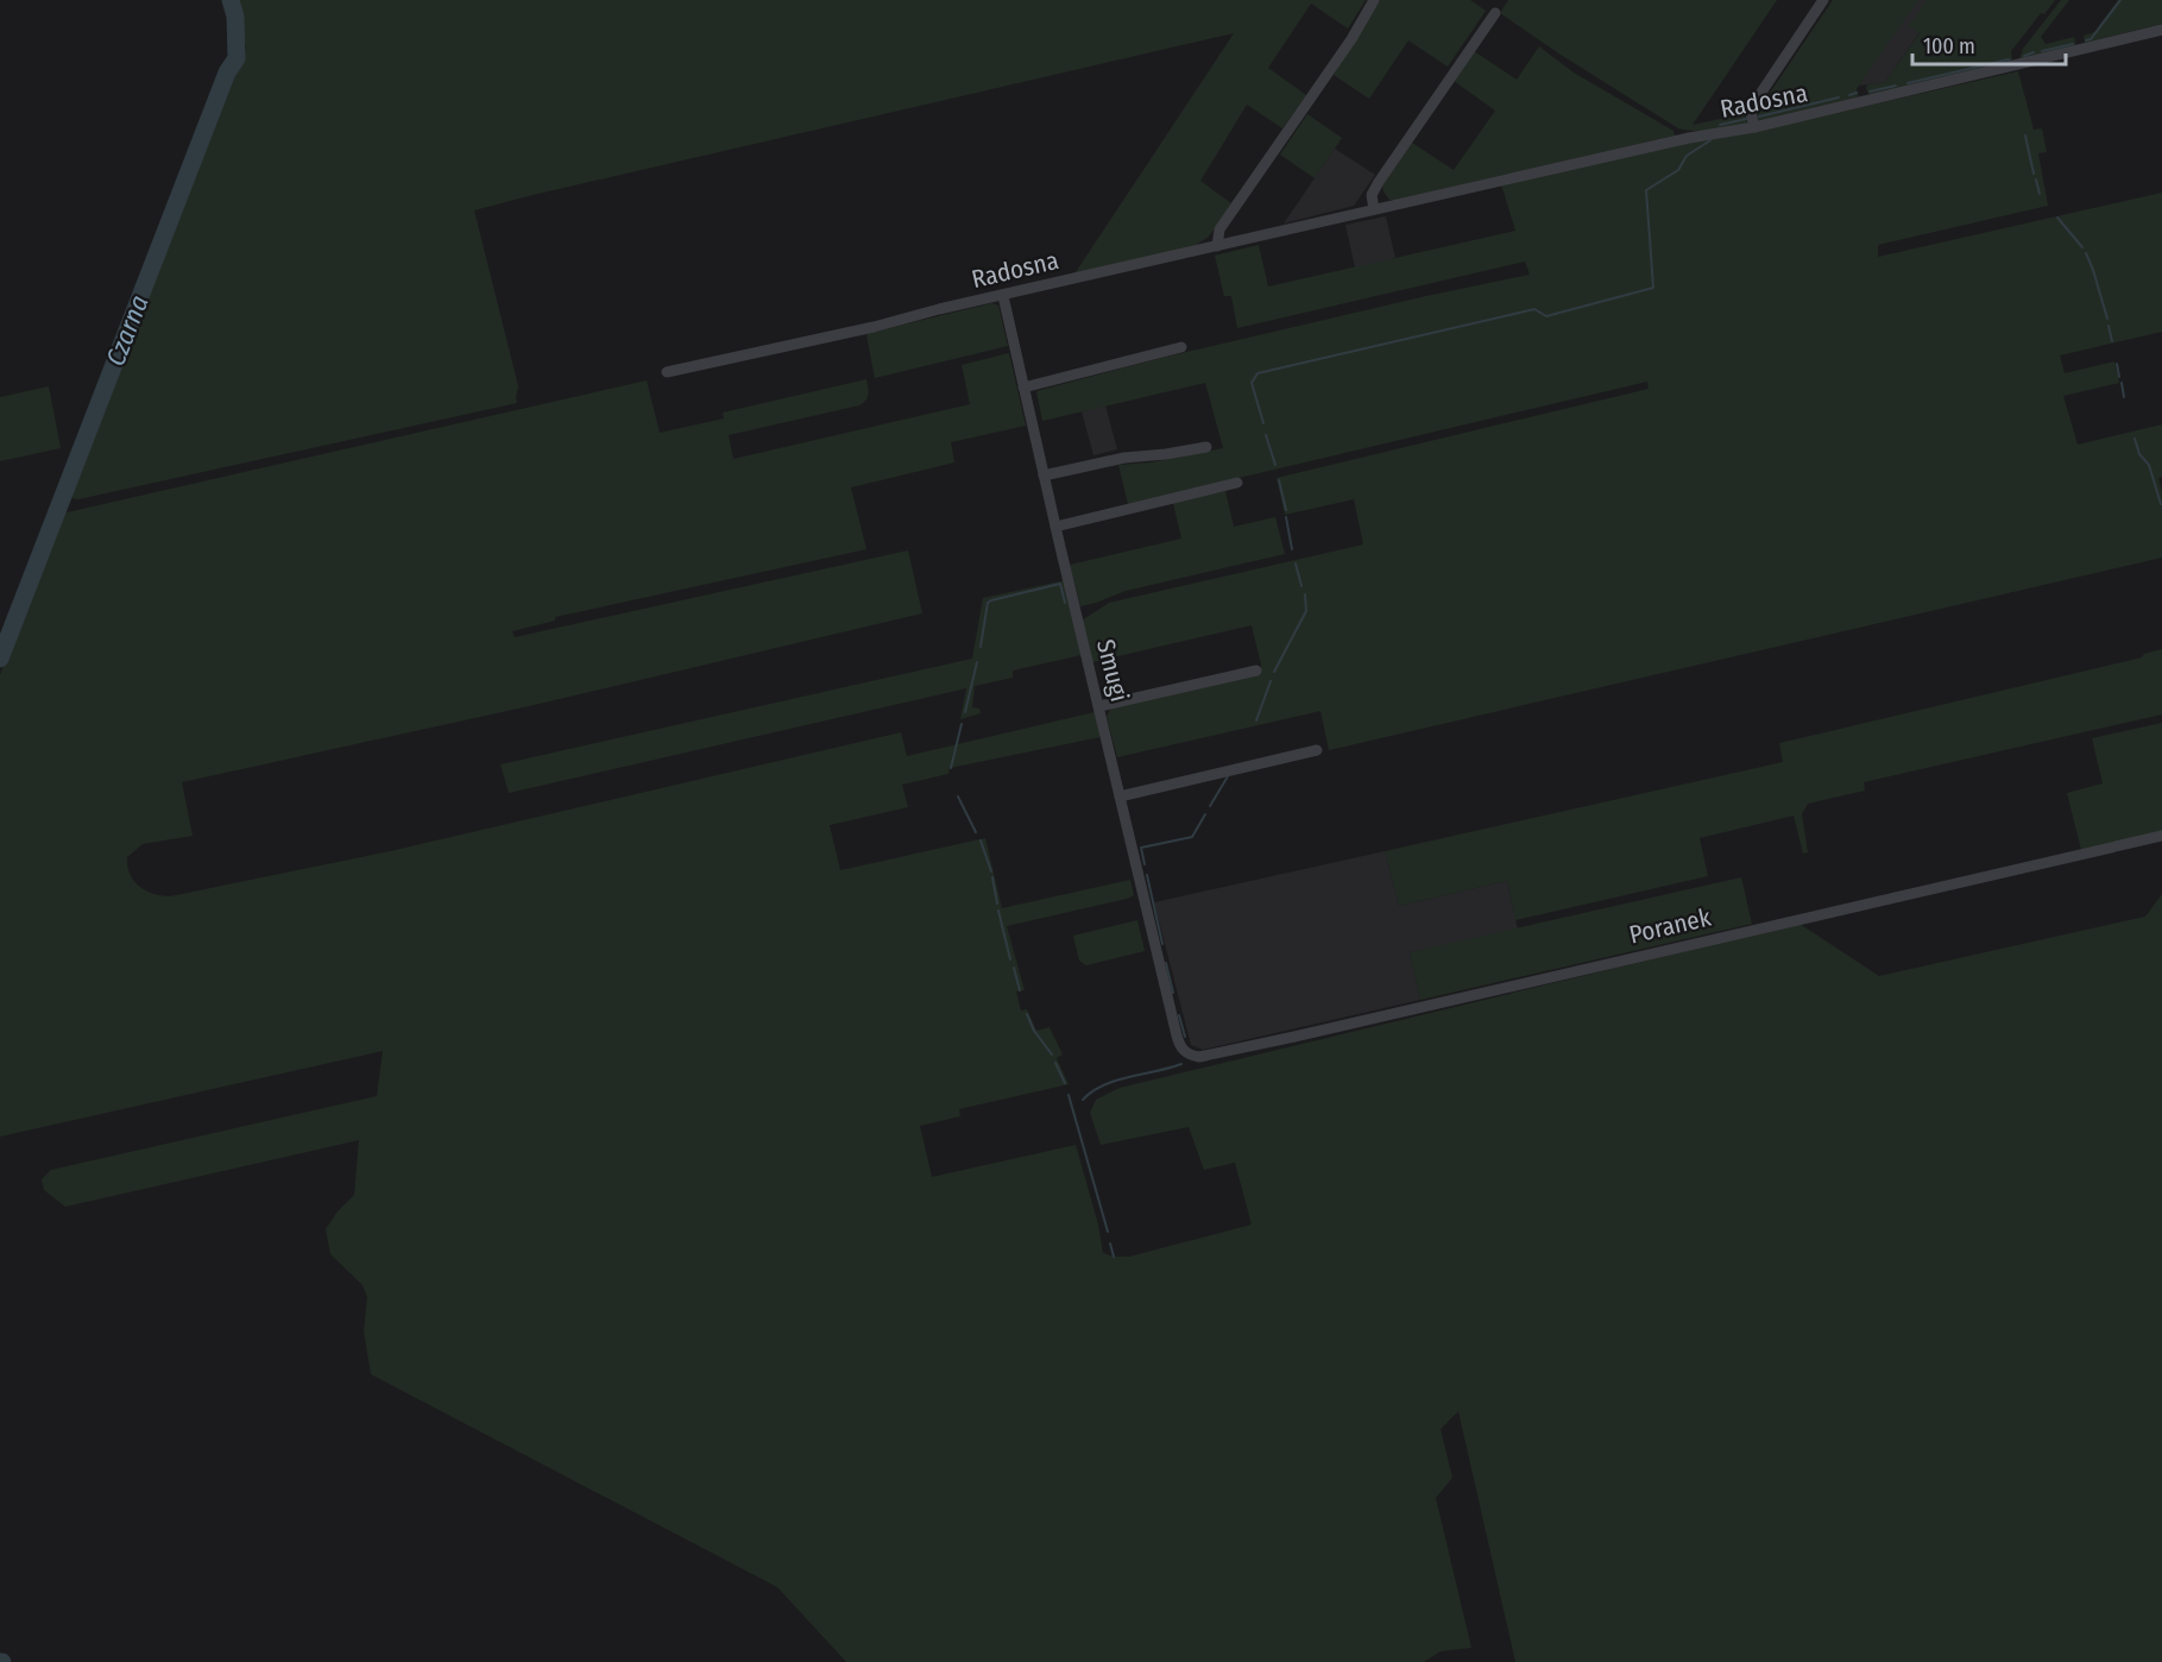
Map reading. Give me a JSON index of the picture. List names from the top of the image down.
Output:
{
  "streets": {
    "street": ["Radosna", "Smugi", "Poranek"]
  },
  "crossings": [
    ["Radosna", "Smugi"],
    ["Smugi", "Poranek"]
  ],
  "water": ["Czarna"],
  "scale_bar": "100 m"
}
